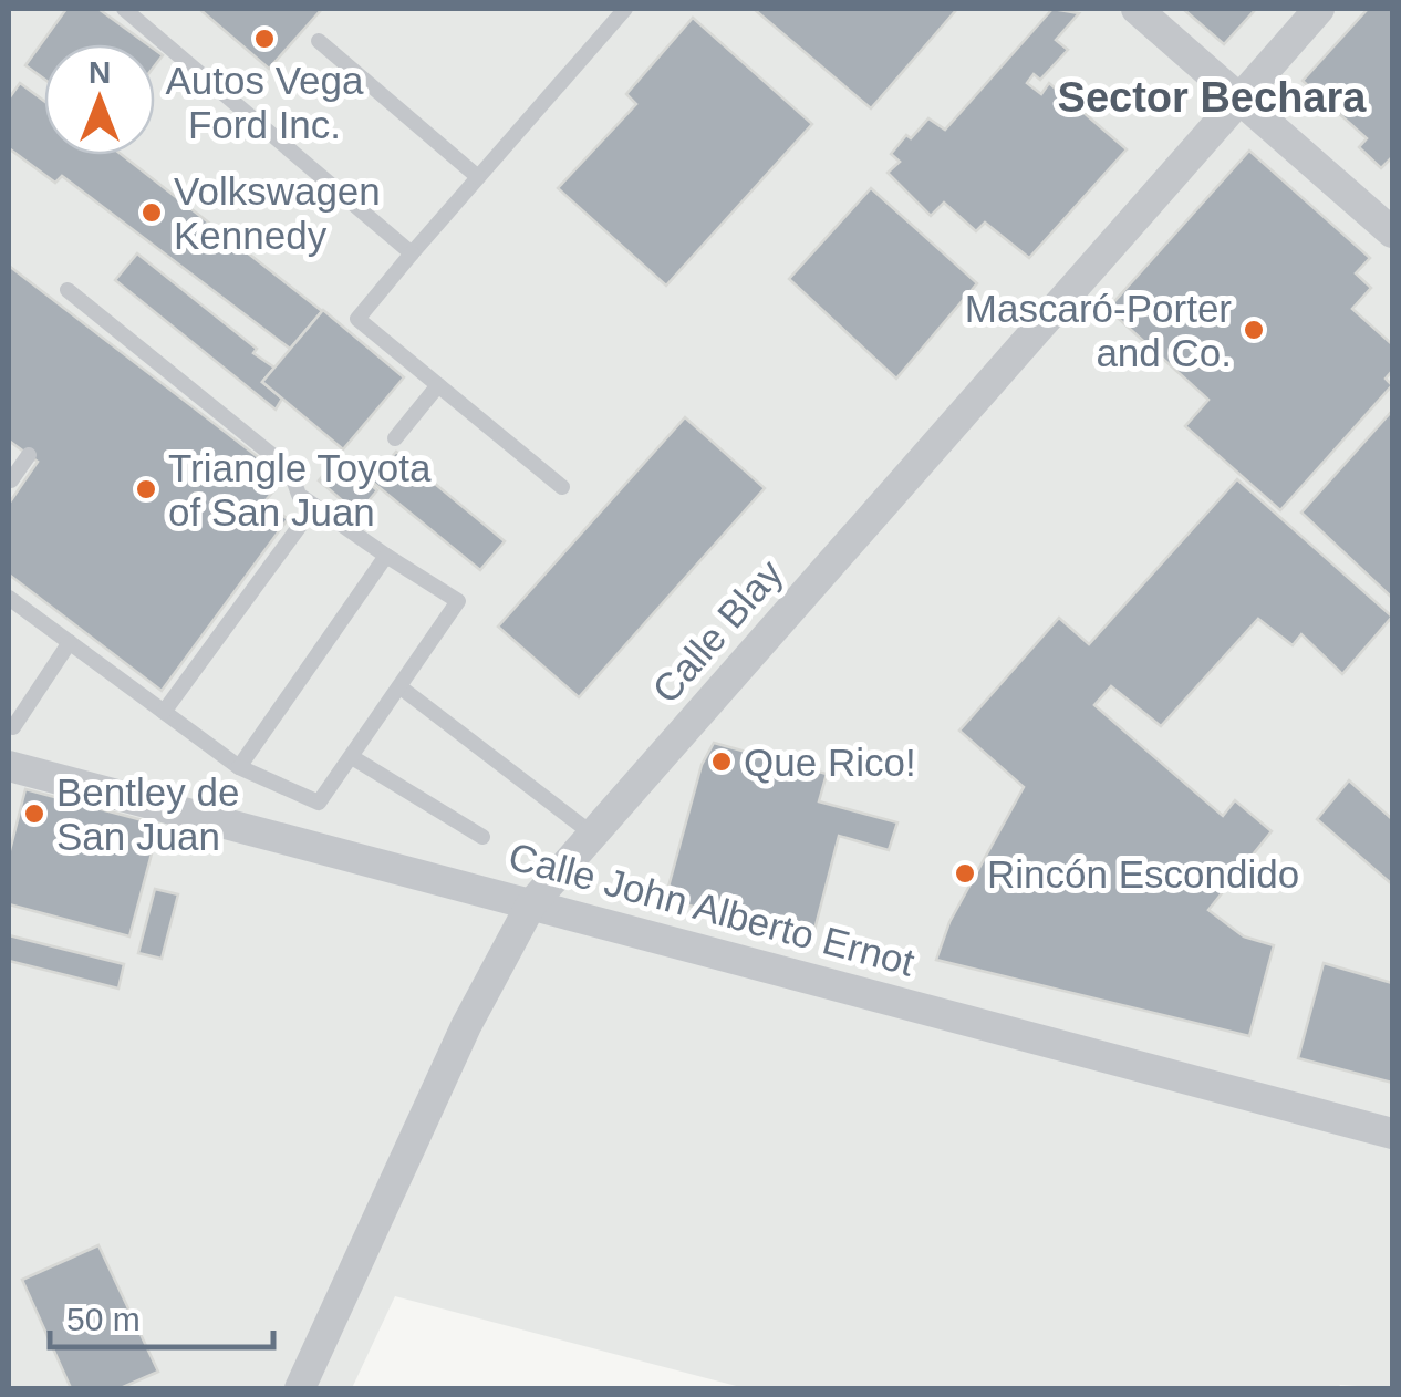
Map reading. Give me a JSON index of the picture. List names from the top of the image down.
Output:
{
  "streets": {
    "street": ["Calle Blay", "Calle John Alberto Ernot"]
  },
  "crossings": [
    ["Calle Blay", "Calle John Alberto Ernot"]
  ],
  "districts": ["Sector Bechara"],
  "places": [
    "Autos Vega Ford Inc.",
    "Volkswagen Kennedy",
    "Mascaró-Porter and Co.",
    "Triangle Toyota of San Juan",
    "Que Rico!",
    "Bentley de San Juan",
    "Rincón Escondido"
  ],
  "scale_bar": "50 m",
  "north": "top"
}
